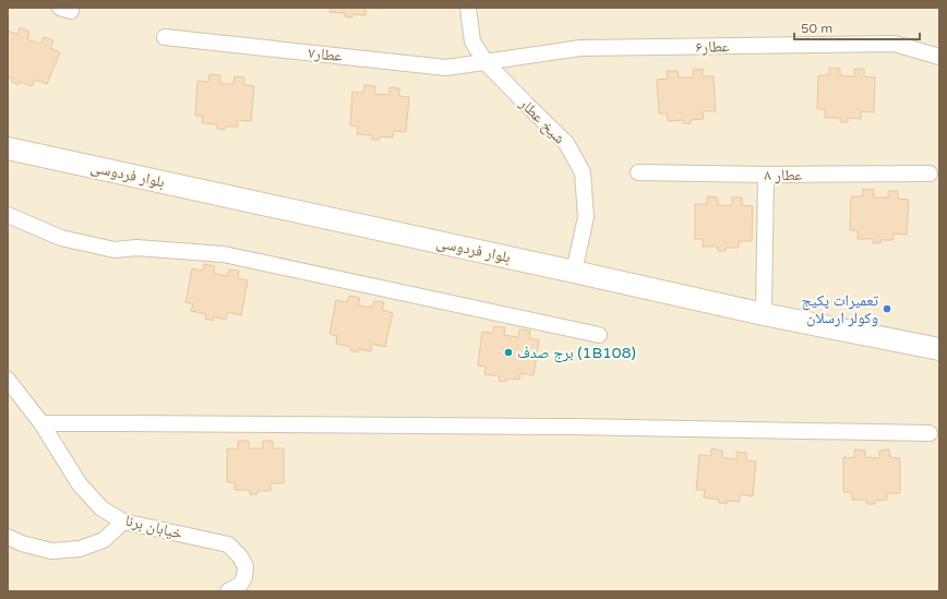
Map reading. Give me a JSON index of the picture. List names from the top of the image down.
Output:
{
  "streets": {
    "main road": ["بلوار فردوسی"],
    "street": [
      "عطار۶",
      "عطار۷",
      "شیخ عطار",
      "عطار ۸",
      "خیابان برنا"
    ]
  },
  "crossings": [
    ["عطار۶", "عطار۷"],
    ["عطار۶", "شیخ عطار"],
    ["عطار۷", "شیخ عطار"],
    ["شیخ عطار", "بلوار فردوسی"]
  ],
  "places": ["تعمیرات پکیج وکولر ارسلان", "برج صدف (1B108)"],
  "scale_bar": "50 m"
}
